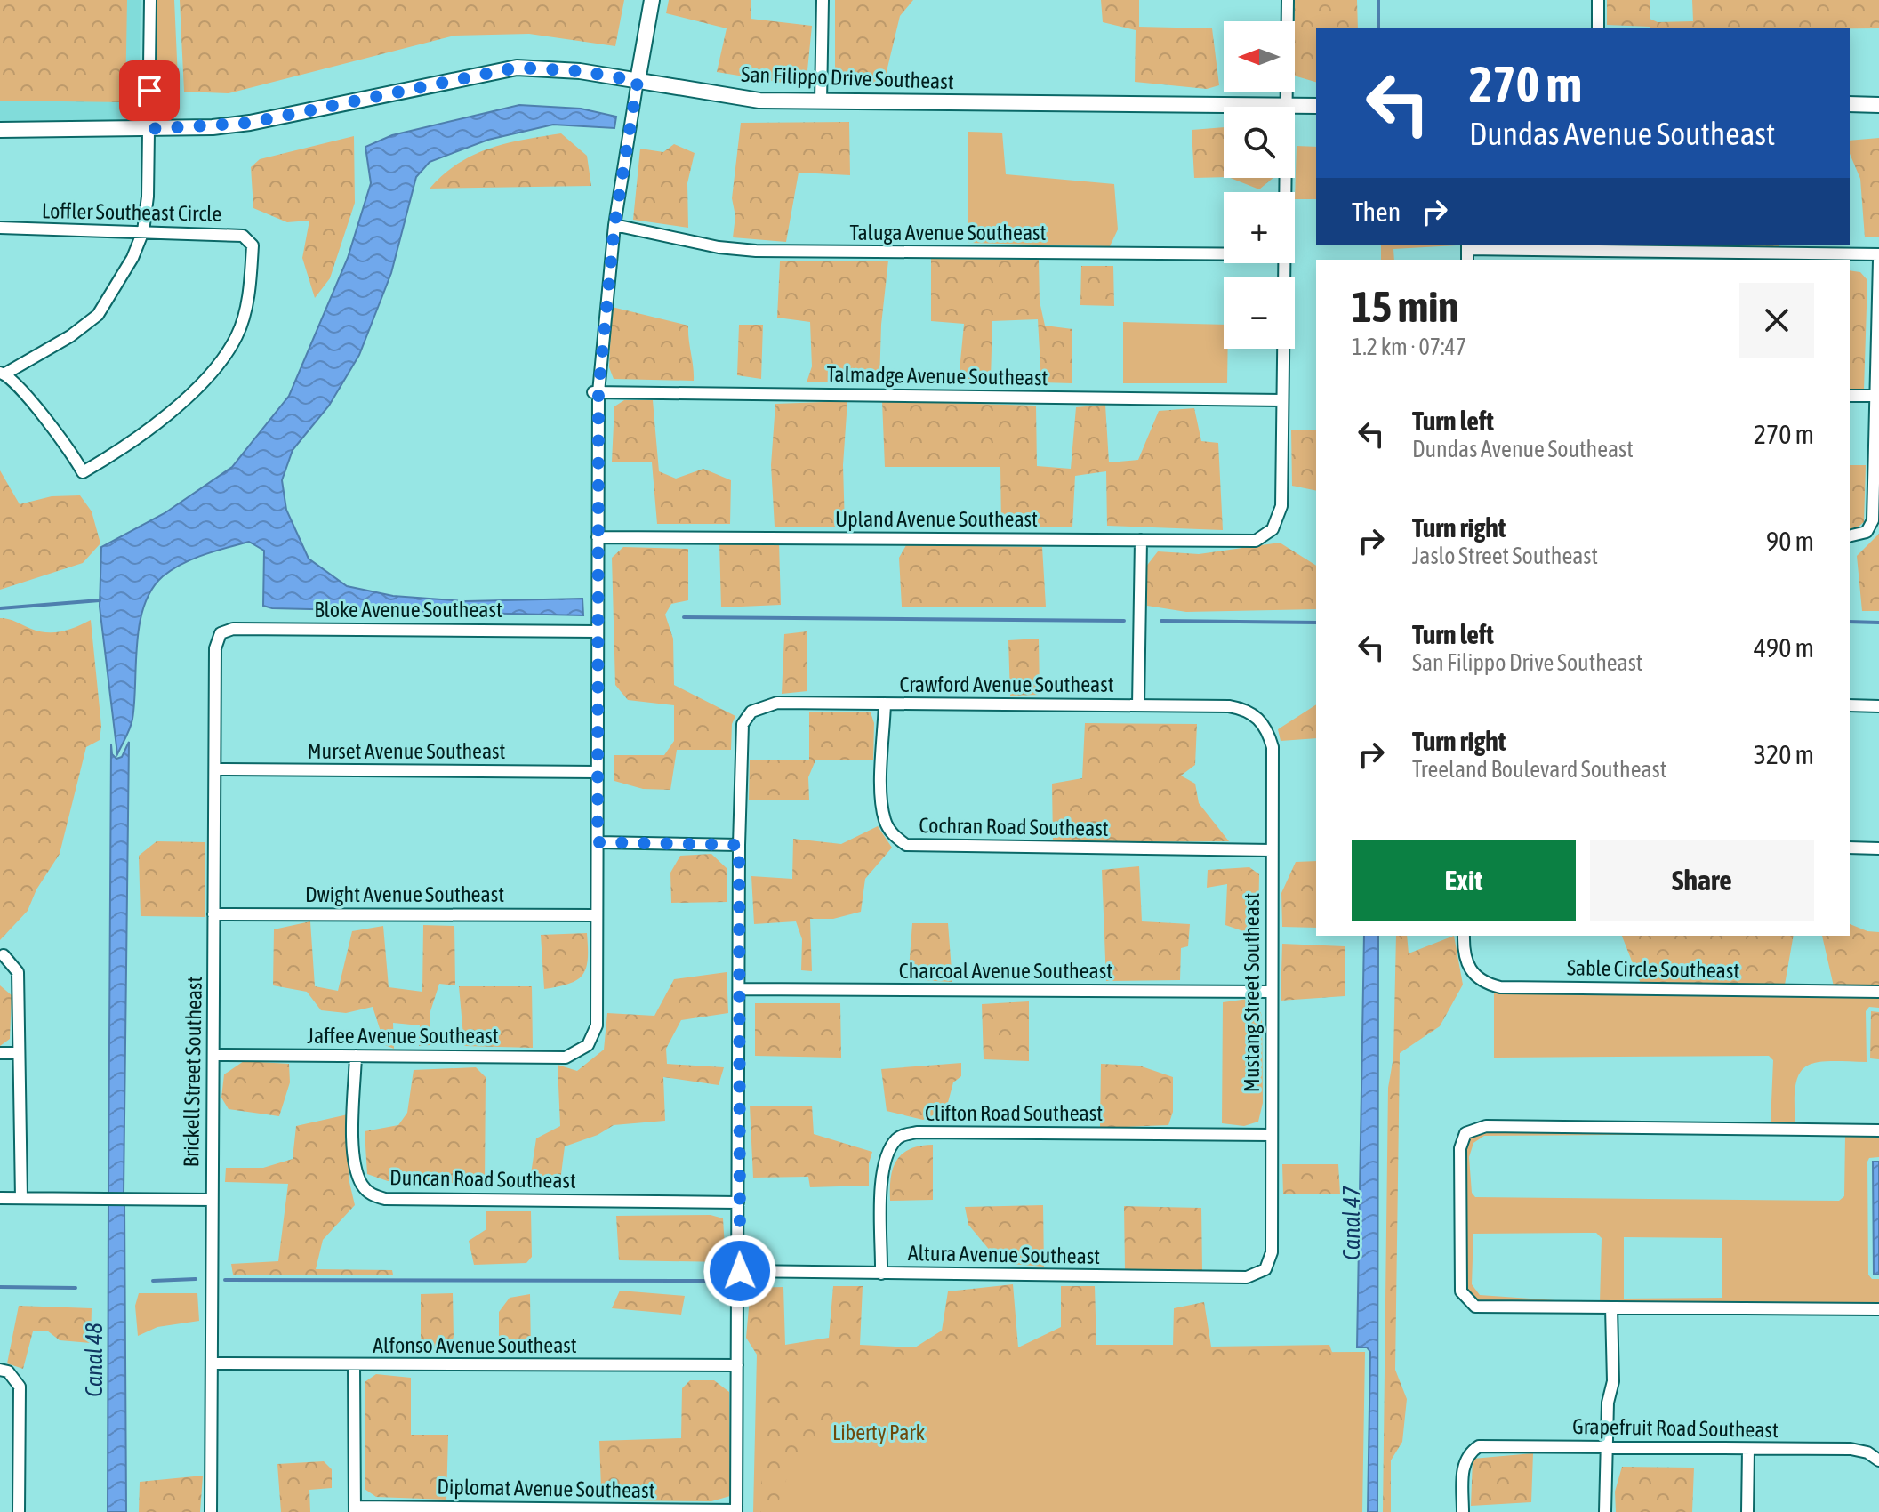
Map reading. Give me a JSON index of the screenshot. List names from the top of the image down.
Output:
{
  "streets": {
    "street": [
      "San Filippo Drive Southeast",
      "Loffler Southeast Circle",
      "Taluga Avenue Southeast",
      "Talmadge Avenue Southeast",
      "Upland Avenue Southeast",
      "Bloke Avenue Southeast",
      "Crawford Avenue Southeast",
      "Murset Avenue Southeast",
      "Cochran Road Southeast",
      "Dwight Avenue Southeast",
      "Sable Circle Southeast",
      "Charcoal Avenue Southeast",
      "Mustang Street Southeast",
      "Jaffee Avenue Southeast",
      "Brickell Street Southeast",
      "Clifton Road Southeast",
      "Duncan Road Southeast",
      "Altura Avenue Southeast",
      "Alfonso Avenue Southeast",
      "Grapefruit Road Southeast",
      "Diplomat Avenue Southeast"
    ]
  },
  "crossings": [
    ["Talmadge Avenue Southeast", "Upland Avenue Southeast"],
    ["Bloke Avenue Southeast", "Brickell Street Southeast"],
    ["Crawford Avenue Southeast", "Cochran Road Southeast"],
    ["Crawford Avenue Southeast", "Mustang Street Southeast"],
    ["Murset Avenue Southeast", "Brickell Street Southeast"],
    ["Cochran Road Southeast", "Mustang Street Southeast"],
    ["Dwight Avenue Southeast", "Jaffee Avenue Southeast"],
    ["Dwight Avenue Southeast", "Brickell Street Southeast"],
    ["Charcoal Avenue Southeast", "Mustang Street Southeast"],
    ["Mustang Street Southeast", "Clifton Road Southeast"],
    ["Mustang Street Southeast", "Altura Avenue Southeast"],
    ["Jaffee Avenue Southeast", "Brickell Street Southeast"],
    ["Jaffee Avenue Southeast", "Duncan Road Southeast"],
    ["Brickell Street Southeast", "Alfonso Avenue Southeast"],
    ["Clifton Road Southeast", "Altura Avenue Southeast"]
  ],
  "water": ["Canal 47", "Canal 48"],
  "parks": ["Liberty Park"],
  "north": "left",
  "page": {
    "map_buttons": ["+", "−"],
    "turn": ["270 m", "Dundas Avenue Southeast"],
    "then": "Then",
    "heading": ["15 min", "1.2 km · 07:47"],
    "list": [
      {
        "name": "Turn left",
        "note": "Dundas Avenue Southeast",
        "value": "270 m"
      },
      {
        "name": "Turn right",
        "note": "Jaslo Street Southeast",
        "value": "90 m"
      },
      {
        "name": "Turn left",
        "note": "San Filippo Drive Southeast",
        "value": "490 m"
      },
      {
        "name": "Turn right",
        "note": "Treeland Boulevard Southeast",
        "value": "320 m"
      }
    ],
    "buttons": ["Exit", "Share"]
  }
}
